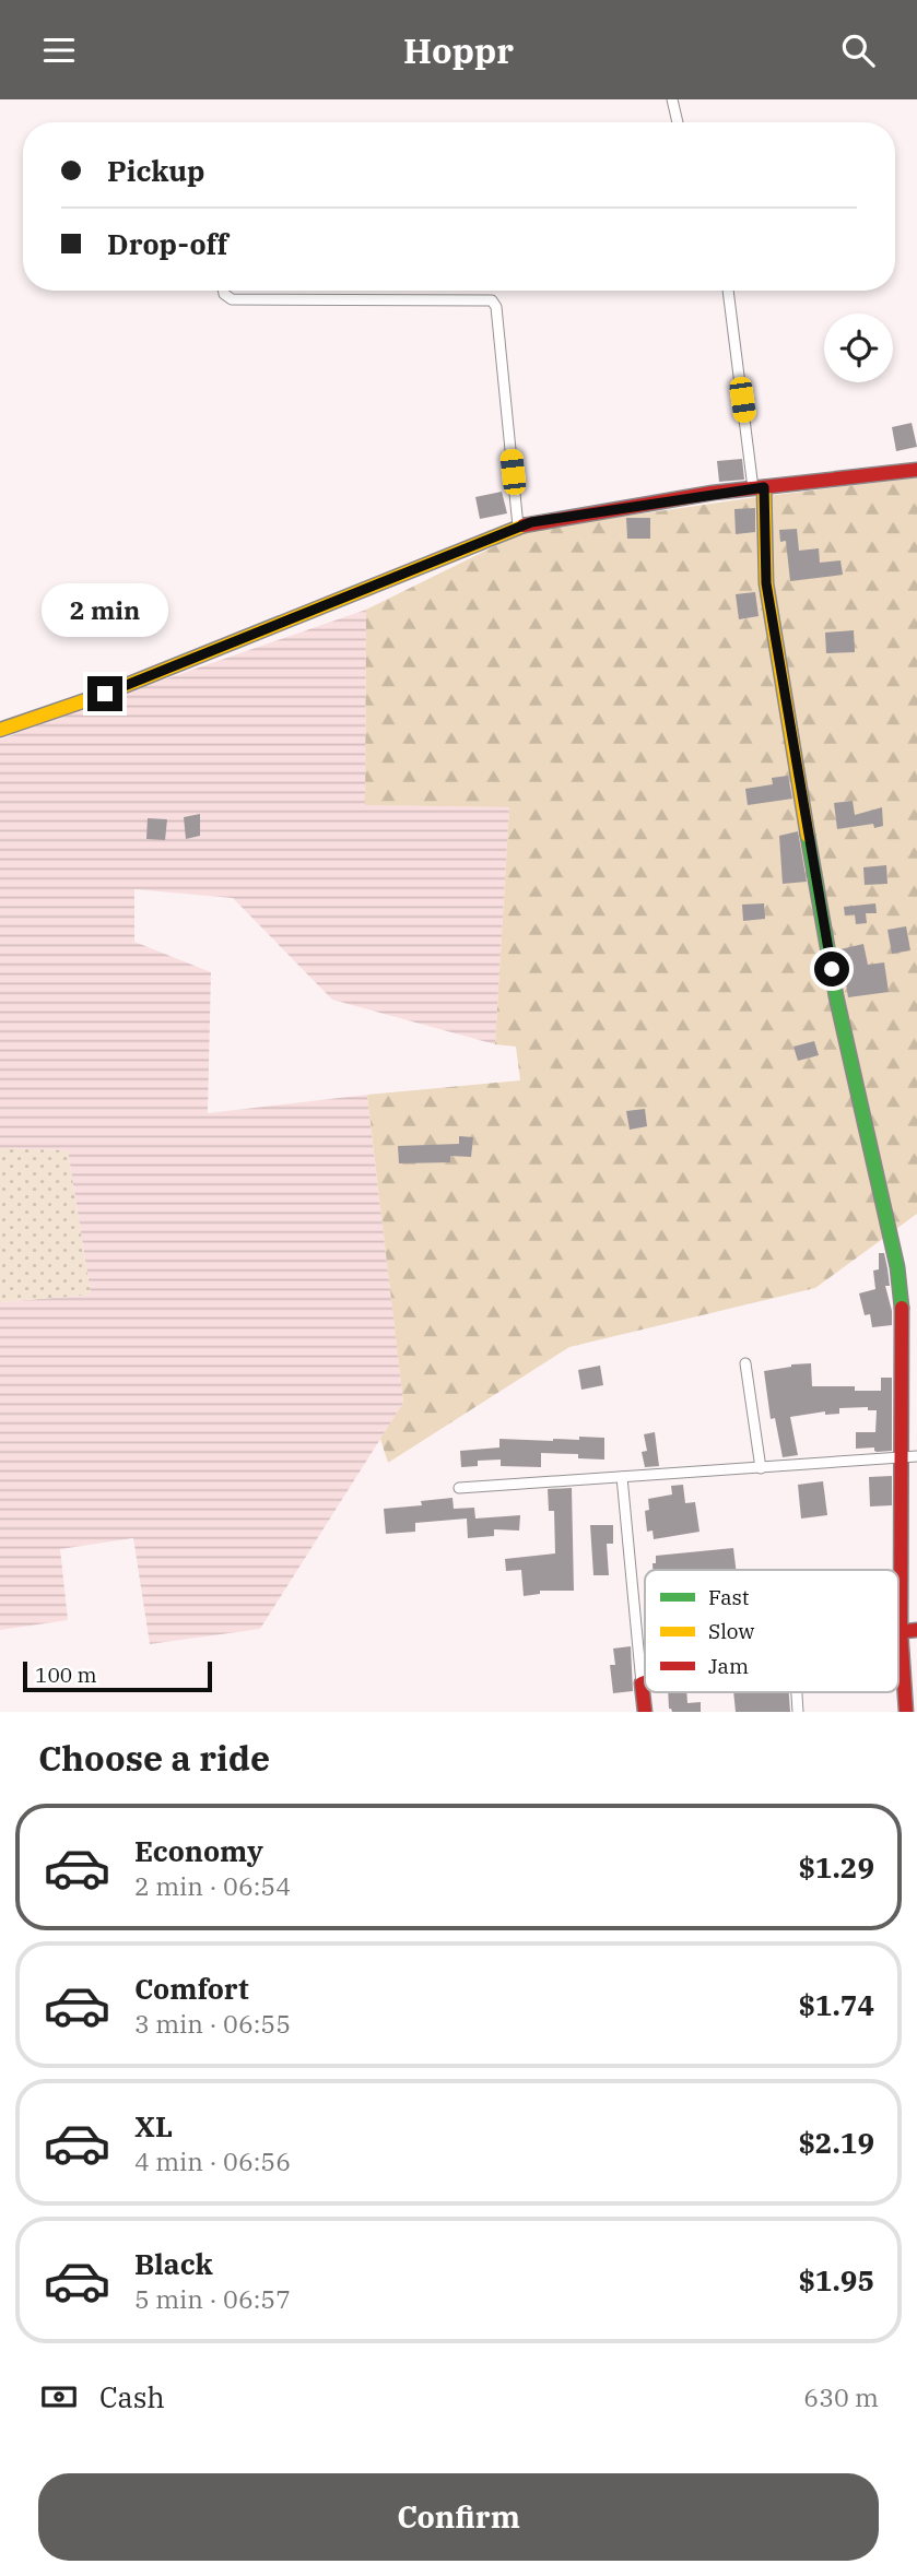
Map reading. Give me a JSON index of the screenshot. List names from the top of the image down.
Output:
{
  "legend": ["Fast", "Slow", "Jam"],
  "scale_bar": "100 m",
  "page": {
    "header": "Hoppr",
    "banner": ["Pickup", "Drop-off"],
    "bubble": "2 min",
    "scale": "100 m",
    "heading": "Choose a ride",
    "list": [
      {
        "name": "Economy",
        "note": "2 min · 06:54",
        "value": "$1.29"
      },
      {
        "name": "Comfort",
        "note": "3 min · 06:55",
        "value": "$1.74"
      },
      {
        "name": "XL",
        "note": "4 min · 06:56",
        "value": "$2.19"
      },
      {
        "name": "Black",
        "note": "5 min · 06:57",
        "value": "$1.95"
      }
    ],
    "pay": ["Cash", "630 m"],
    "buttons": "Confirm"
  }
}
